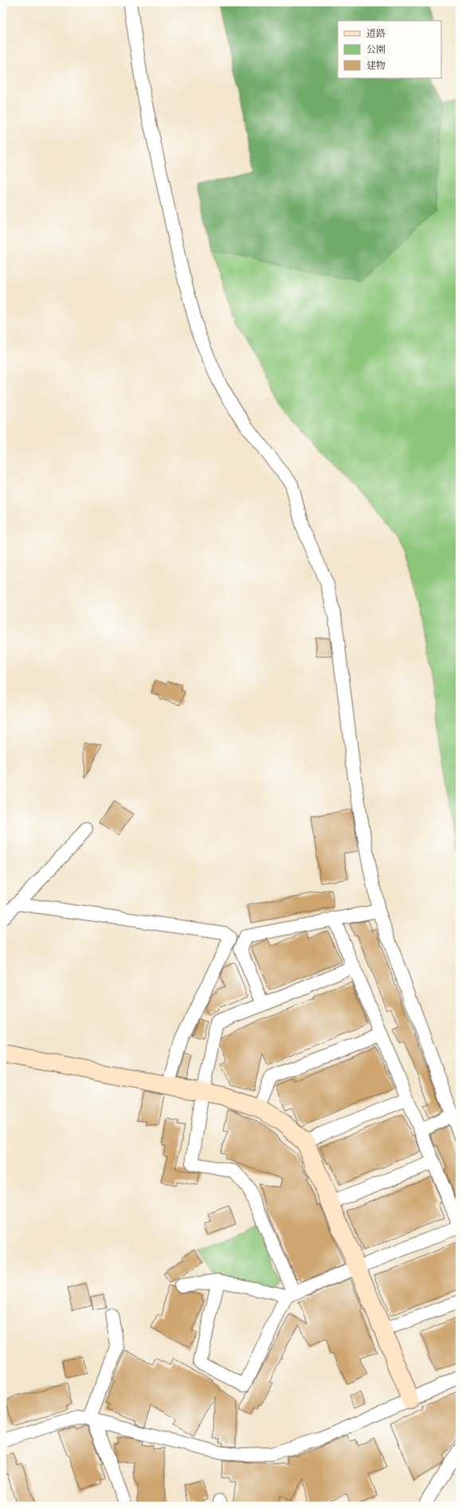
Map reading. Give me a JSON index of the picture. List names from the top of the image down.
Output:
{
  "legend": ["道路", "公園", "建物"]
}
